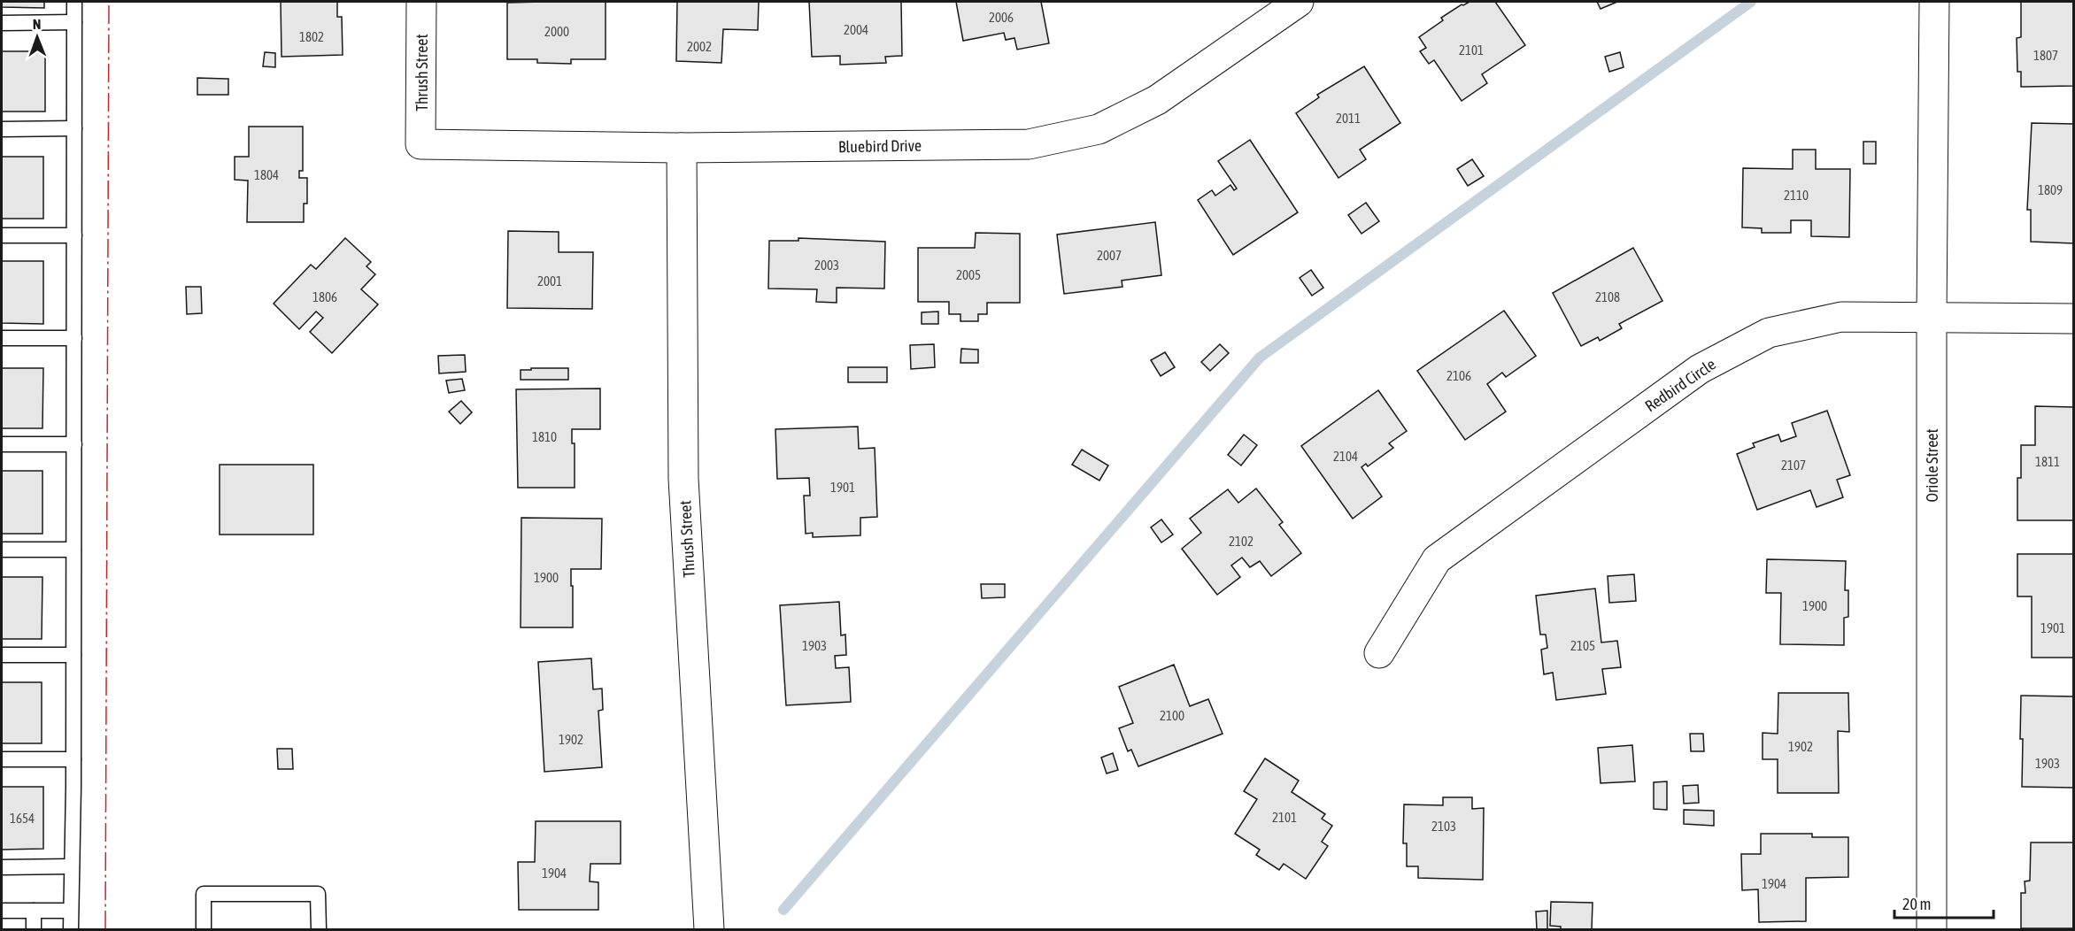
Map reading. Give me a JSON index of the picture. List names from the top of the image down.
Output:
{
  "streets": {
    "street": [
      "Thrush Street",
      "Bluebird Drive",
      "Redbird Circle",
      "Oriole Street"
    ]
  },
  "crossings": [
    ["Thrush Street", "Bluebird Drive"],
    ["Redbird Circle", "Oriole Street"]
  ],
  "house_numbers": [
    "2006",
    "2004",
    "2000",
    "1802",
    "2002",
    "2101",
    "1807",
    "2011",
    "1804",
    "1809",
    "2110",
    "2007",
    "2003",
    "2005",
    "2001",
    "1806",
    "2108",
    "2106",
    "1810",
    "2104",
    "1811",
    "2107",
    "1901",
    "2102",
    "1900",
    "1900",
    "1901",
    "1903",
    "2105",
    "2100",
    "1902",
    "1902",
    "1903",
    "2101",
    "1654",
    "2103",
    "1904",
    "1904"
  ],
  "scale_bar": "20 m",
  "north": "top"
}
